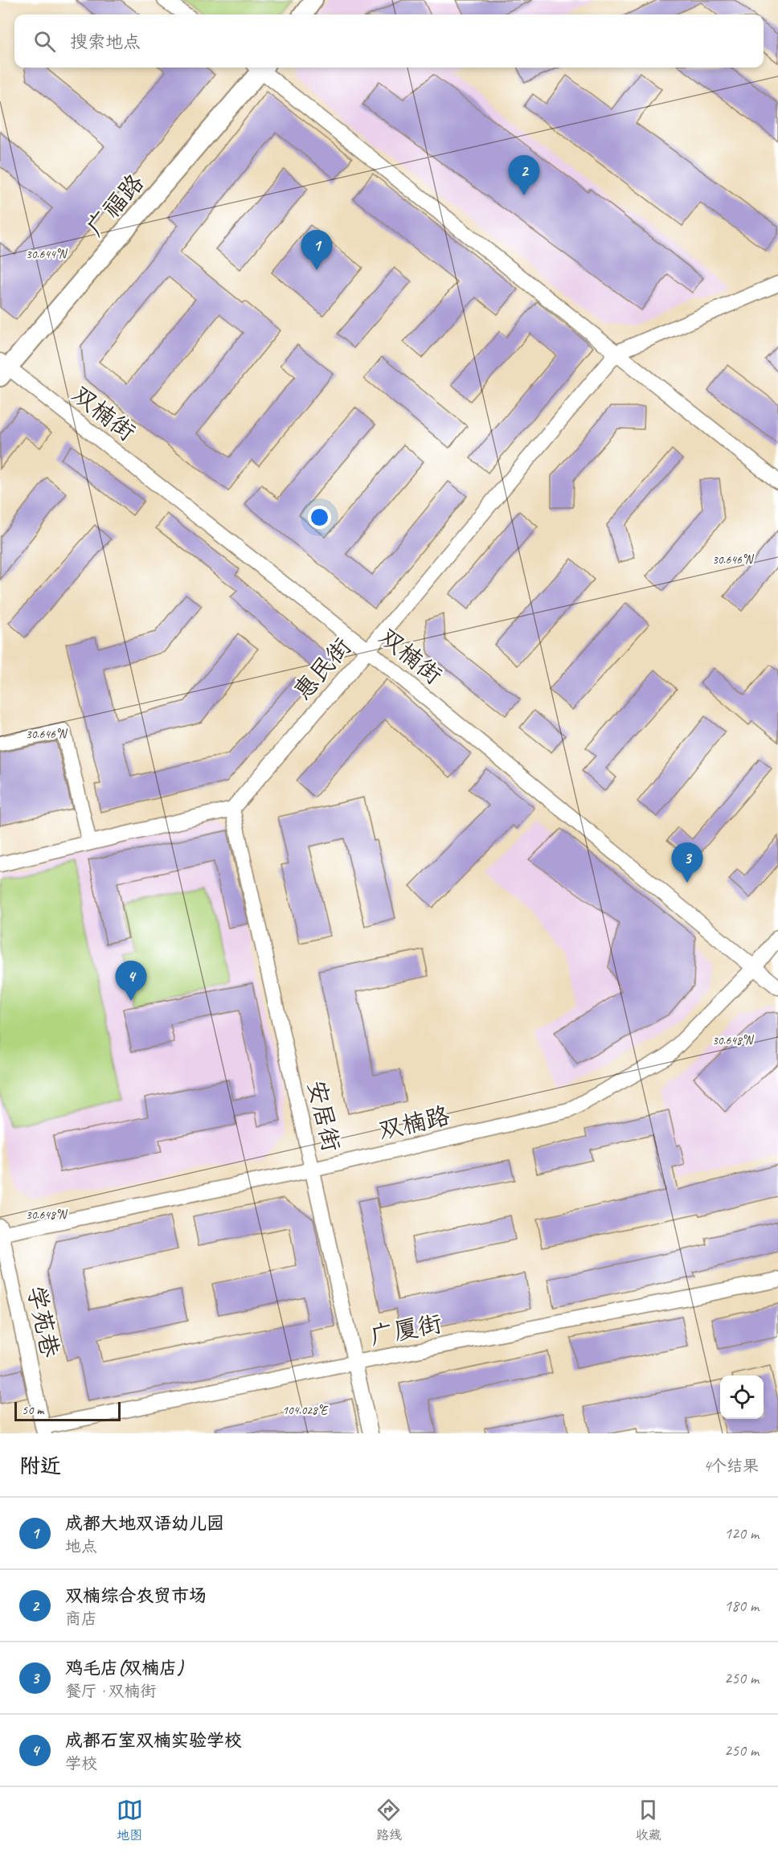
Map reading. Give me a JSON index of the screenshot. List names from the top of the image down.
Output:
{
  "streets": {
    "street": [
      "广福路",
      "双楠街",
      "惠民街",
      "安居街",
      "双楠路",
      "学苑巷",
      "广厦街"
    ]
  },
  "crossings": [
    ["广福路", "双楠街"],
    ["双楠街", "惠民街"],
    ["双楠街", "双楠路"],
    ["惠民街", "安居街"],
    ["安居街", "双楠路"],
    ["安居街", "广厦街"],
    ["双楠路", "学苑巷"],
    ["学苑巷", "广厦街"]
  ],
  "scale_bar": "50 m",
  "page": {
    "search": "搜索地点",
    "pins": [
      "2",
      "1",
      "3",
      "4"
    ],
    "scale": "50 m",
    "heading": ["附近", "4个结果"],
    "list": [
      {
        "mark": "1",
        "name": "成都大地双语幼儿园",
        "note": "地点",
        "value": "120 m"
      },
      {
        "mark": "2",
        "name": "双楠综合农贸市场",
        "note": "商店",
        "value": "180 m"
      },
      {
        "mark": "3",
        "name": "鸡毛店(双楠店)",
        "note": "餐厅 · 双楠街",
        "value": "250 m"
      },
      {
        "mark": "4",
        "name": "成都石室双楠实验学校",
        "note": "学校",
        "value": "250 m"
      }
    ],
    "nav": ["地图", "路线", "收藏"]
  },
  "coordinates": [
    "30.644°N",
    "30.646°N",
    "30.648°N",
    "104.028°E"
  ]
}
